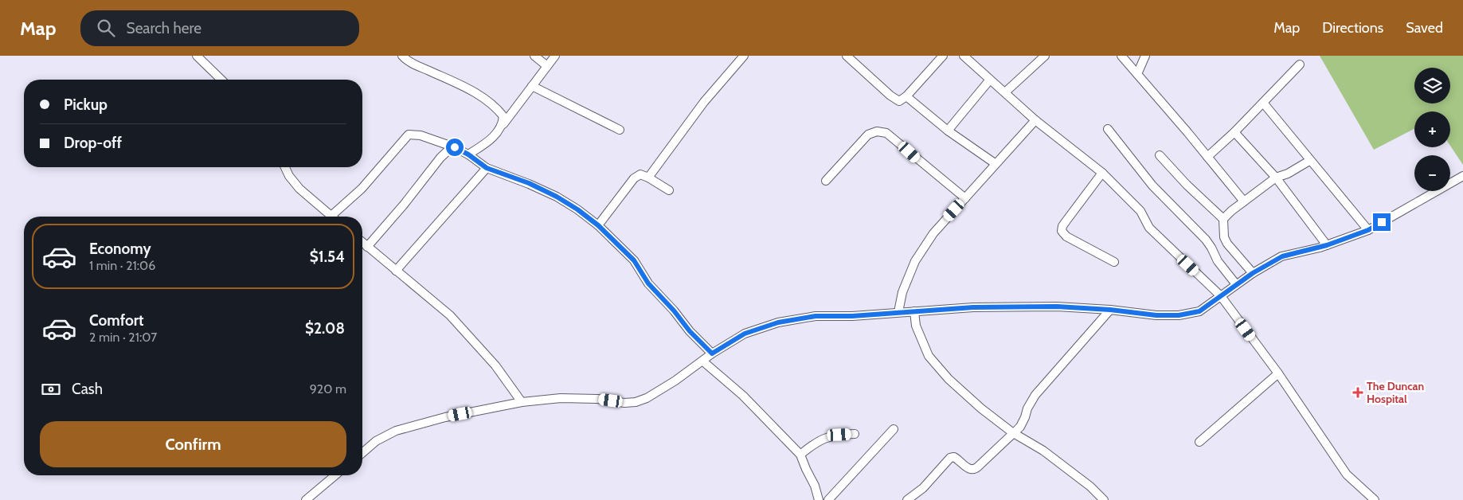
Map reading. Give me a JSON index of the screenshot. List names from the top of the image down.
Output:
{
  "places": {
    "health": ["The Duncan Hospital"]
  },
  "page": {
    "header": "Map",
    "search": "Search here",
    "nav": ["Map", "Directions", "Saved"],
    "map_buttons": ["+", "−"],
    "banner": ["Pickup", "Drop-off"],
    "list": [
      {
        "name": "Economy",
        "note": "1 min · 21:06",
        "value": "$1.54"
      },
      {
        "name": "Comfort",
        "note": "2 min · 21:07",
        "value": "$2.08"
      }
    ],
    "pay": ["Cash", "920 m"],
    "buttons": "Confirm"
  }
}
